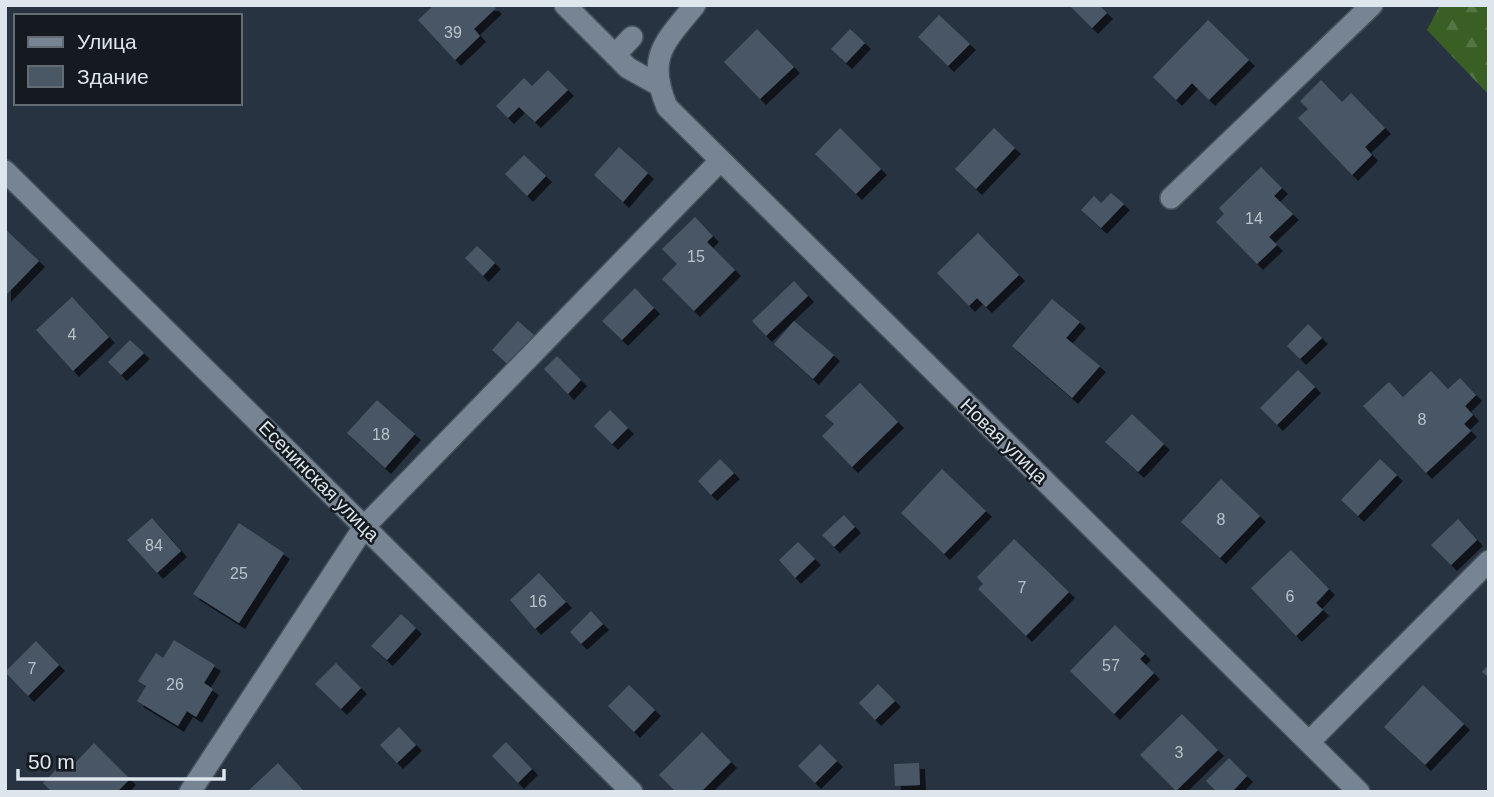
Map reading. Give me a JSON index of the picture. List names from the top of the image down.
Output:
{
  "streets": {
    "street": ["Новая улица", "Есенинская улица"]
  },
  "house_numbers": [
    "39",
    "14",
    "15",
    "4",
    "8",
    "18",
    "8",
    "84",
    "25",
    "7",
    "6",
    "16",
    "57",
    "7",
    "26",
    "3"
  ],
  "legend": ["Улица", "Здание"],
  "scale_bar": "50 m"
}
